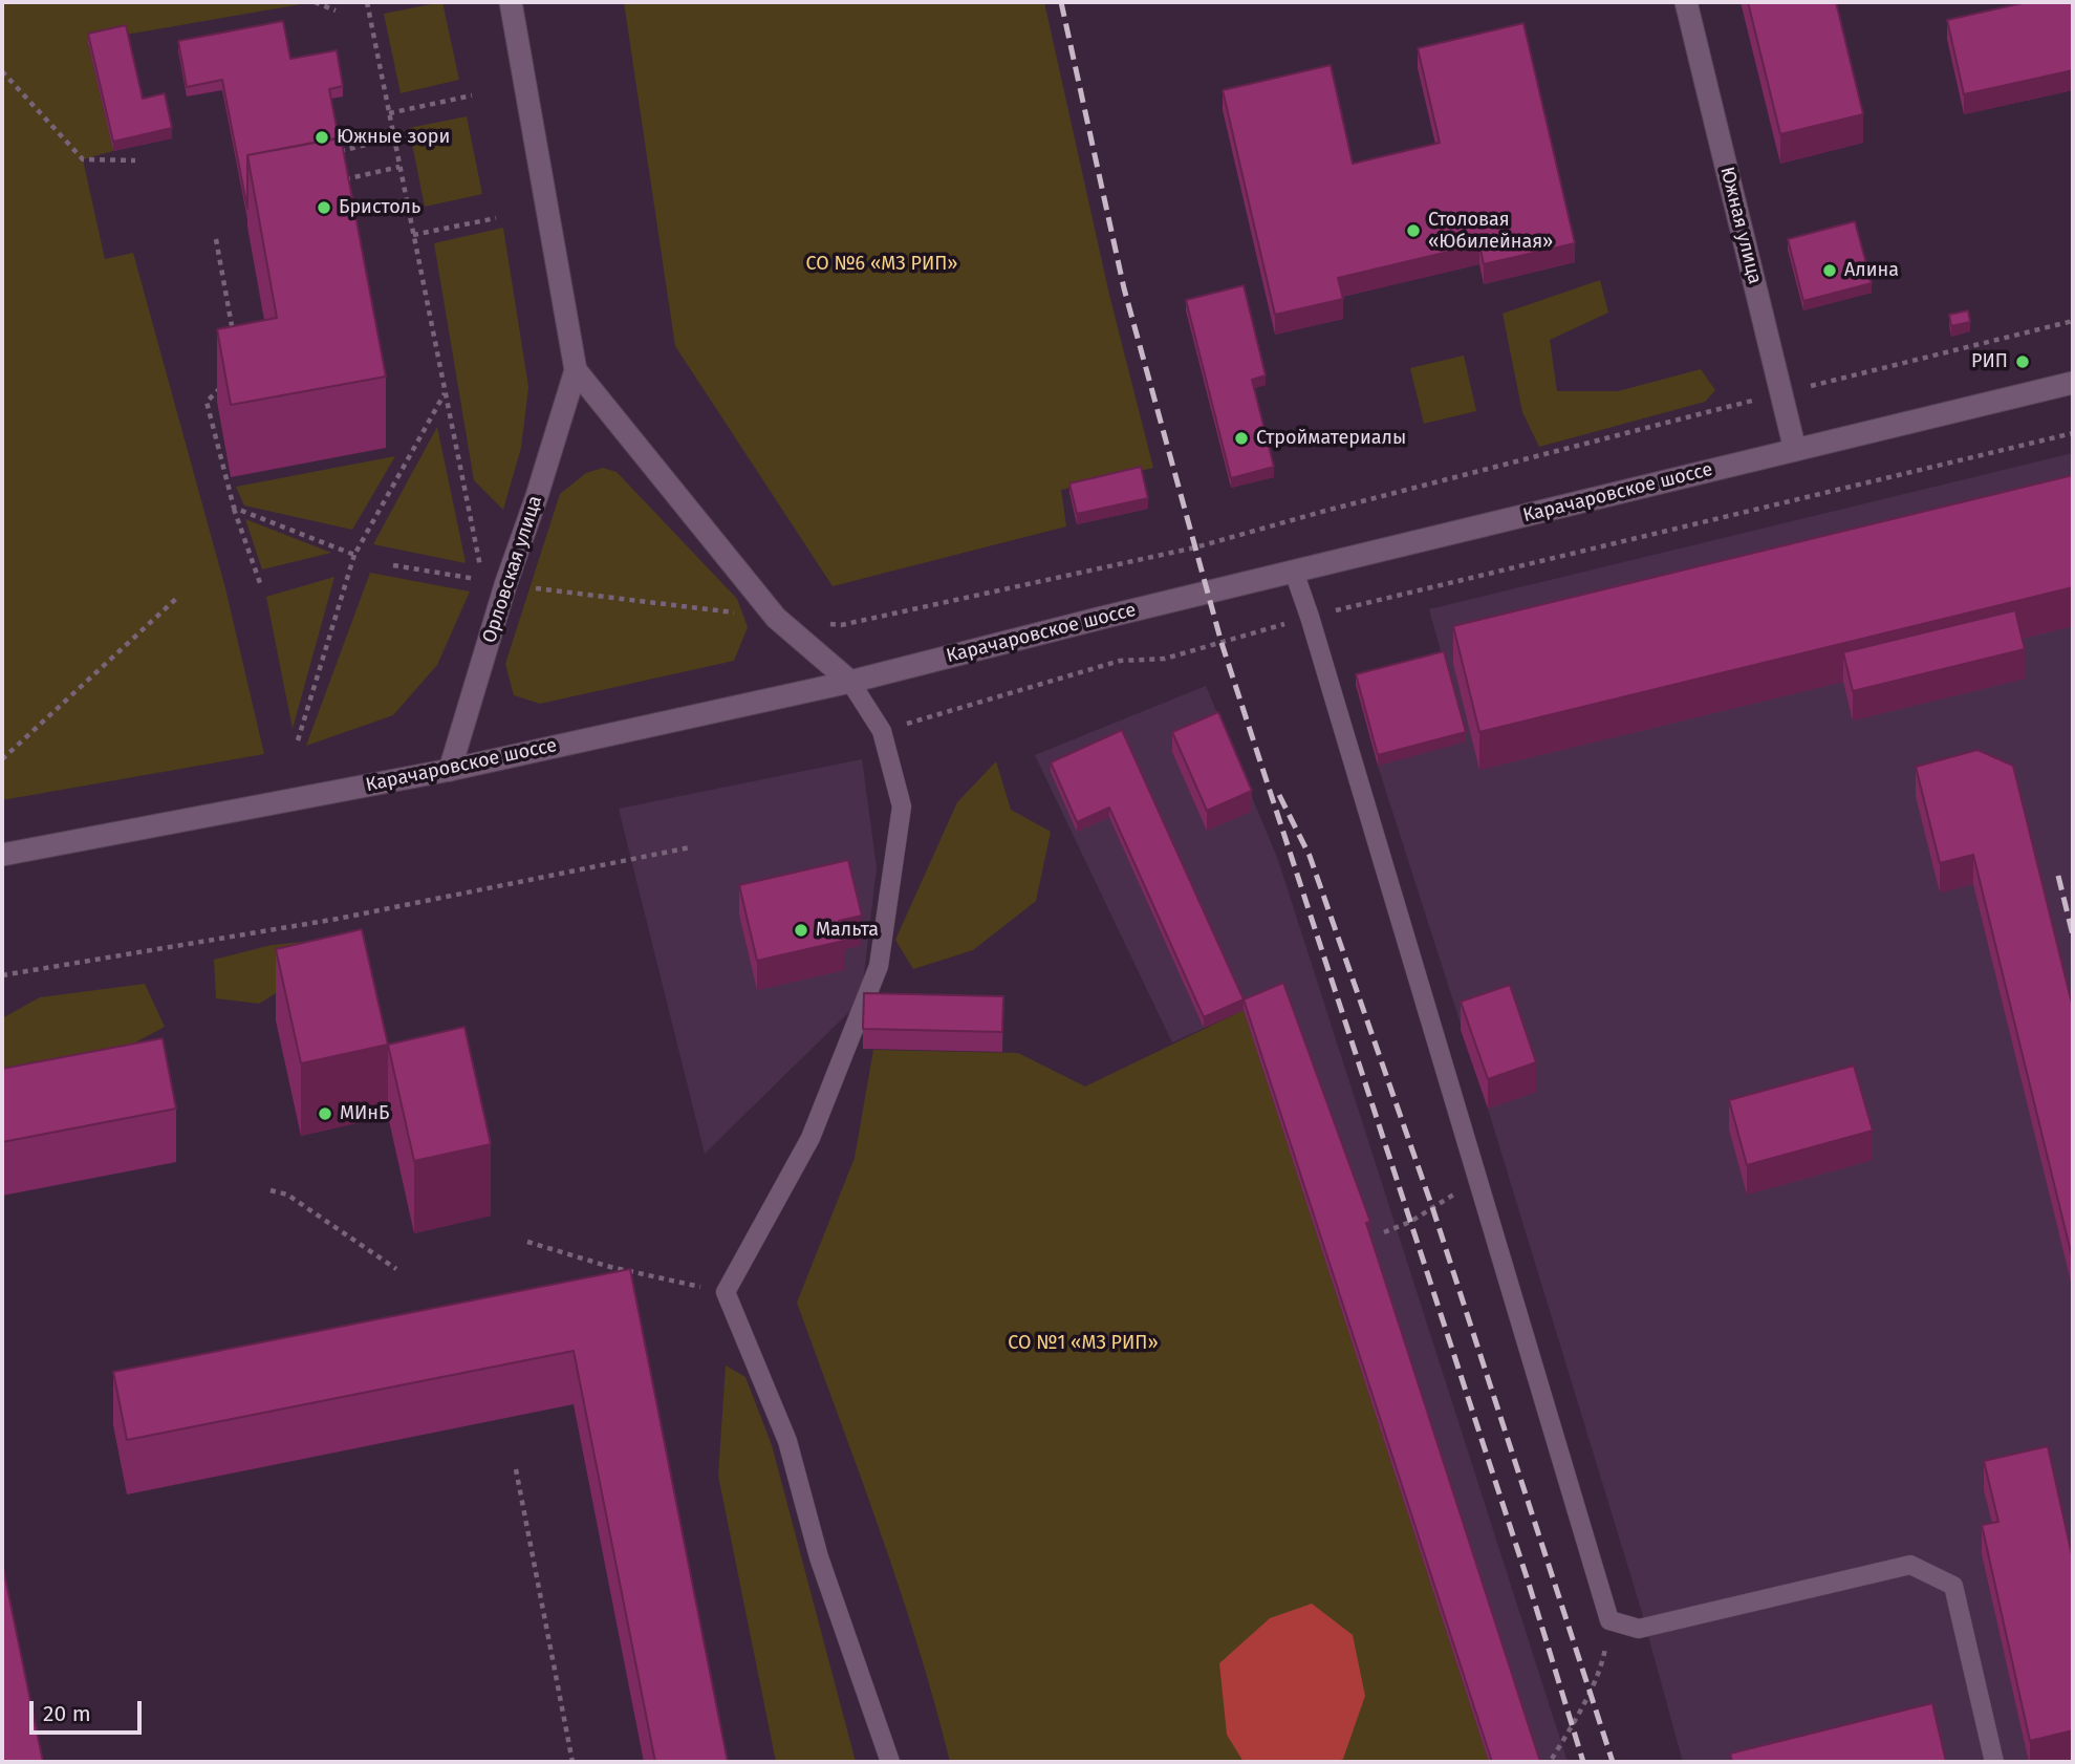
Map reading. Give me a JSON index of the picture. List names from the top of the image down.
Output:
{
  "streets": {
    "street": ["Южная улица", "Карачаровское шоссе", "Орловская улица"]
  },
  "crossings": [
    ["Южная улица", "Карачаровское шоссе"],
    ["Карачаровское шоссе", "Орловская улица"]
  ],
  "parks": ["СО №6 «МЗ РИП»", "СО №1 «МЗ РИП»"],
  "places": [
    "Южные зори",
    "Бристоль",
    "Столовая «Юбилейная»",
    "Алина",
    "РИП",
    "Стройматериалы",
    "Мальта",
    "МИнБ"
  ],
  "scale_bar": "20 m"
}
